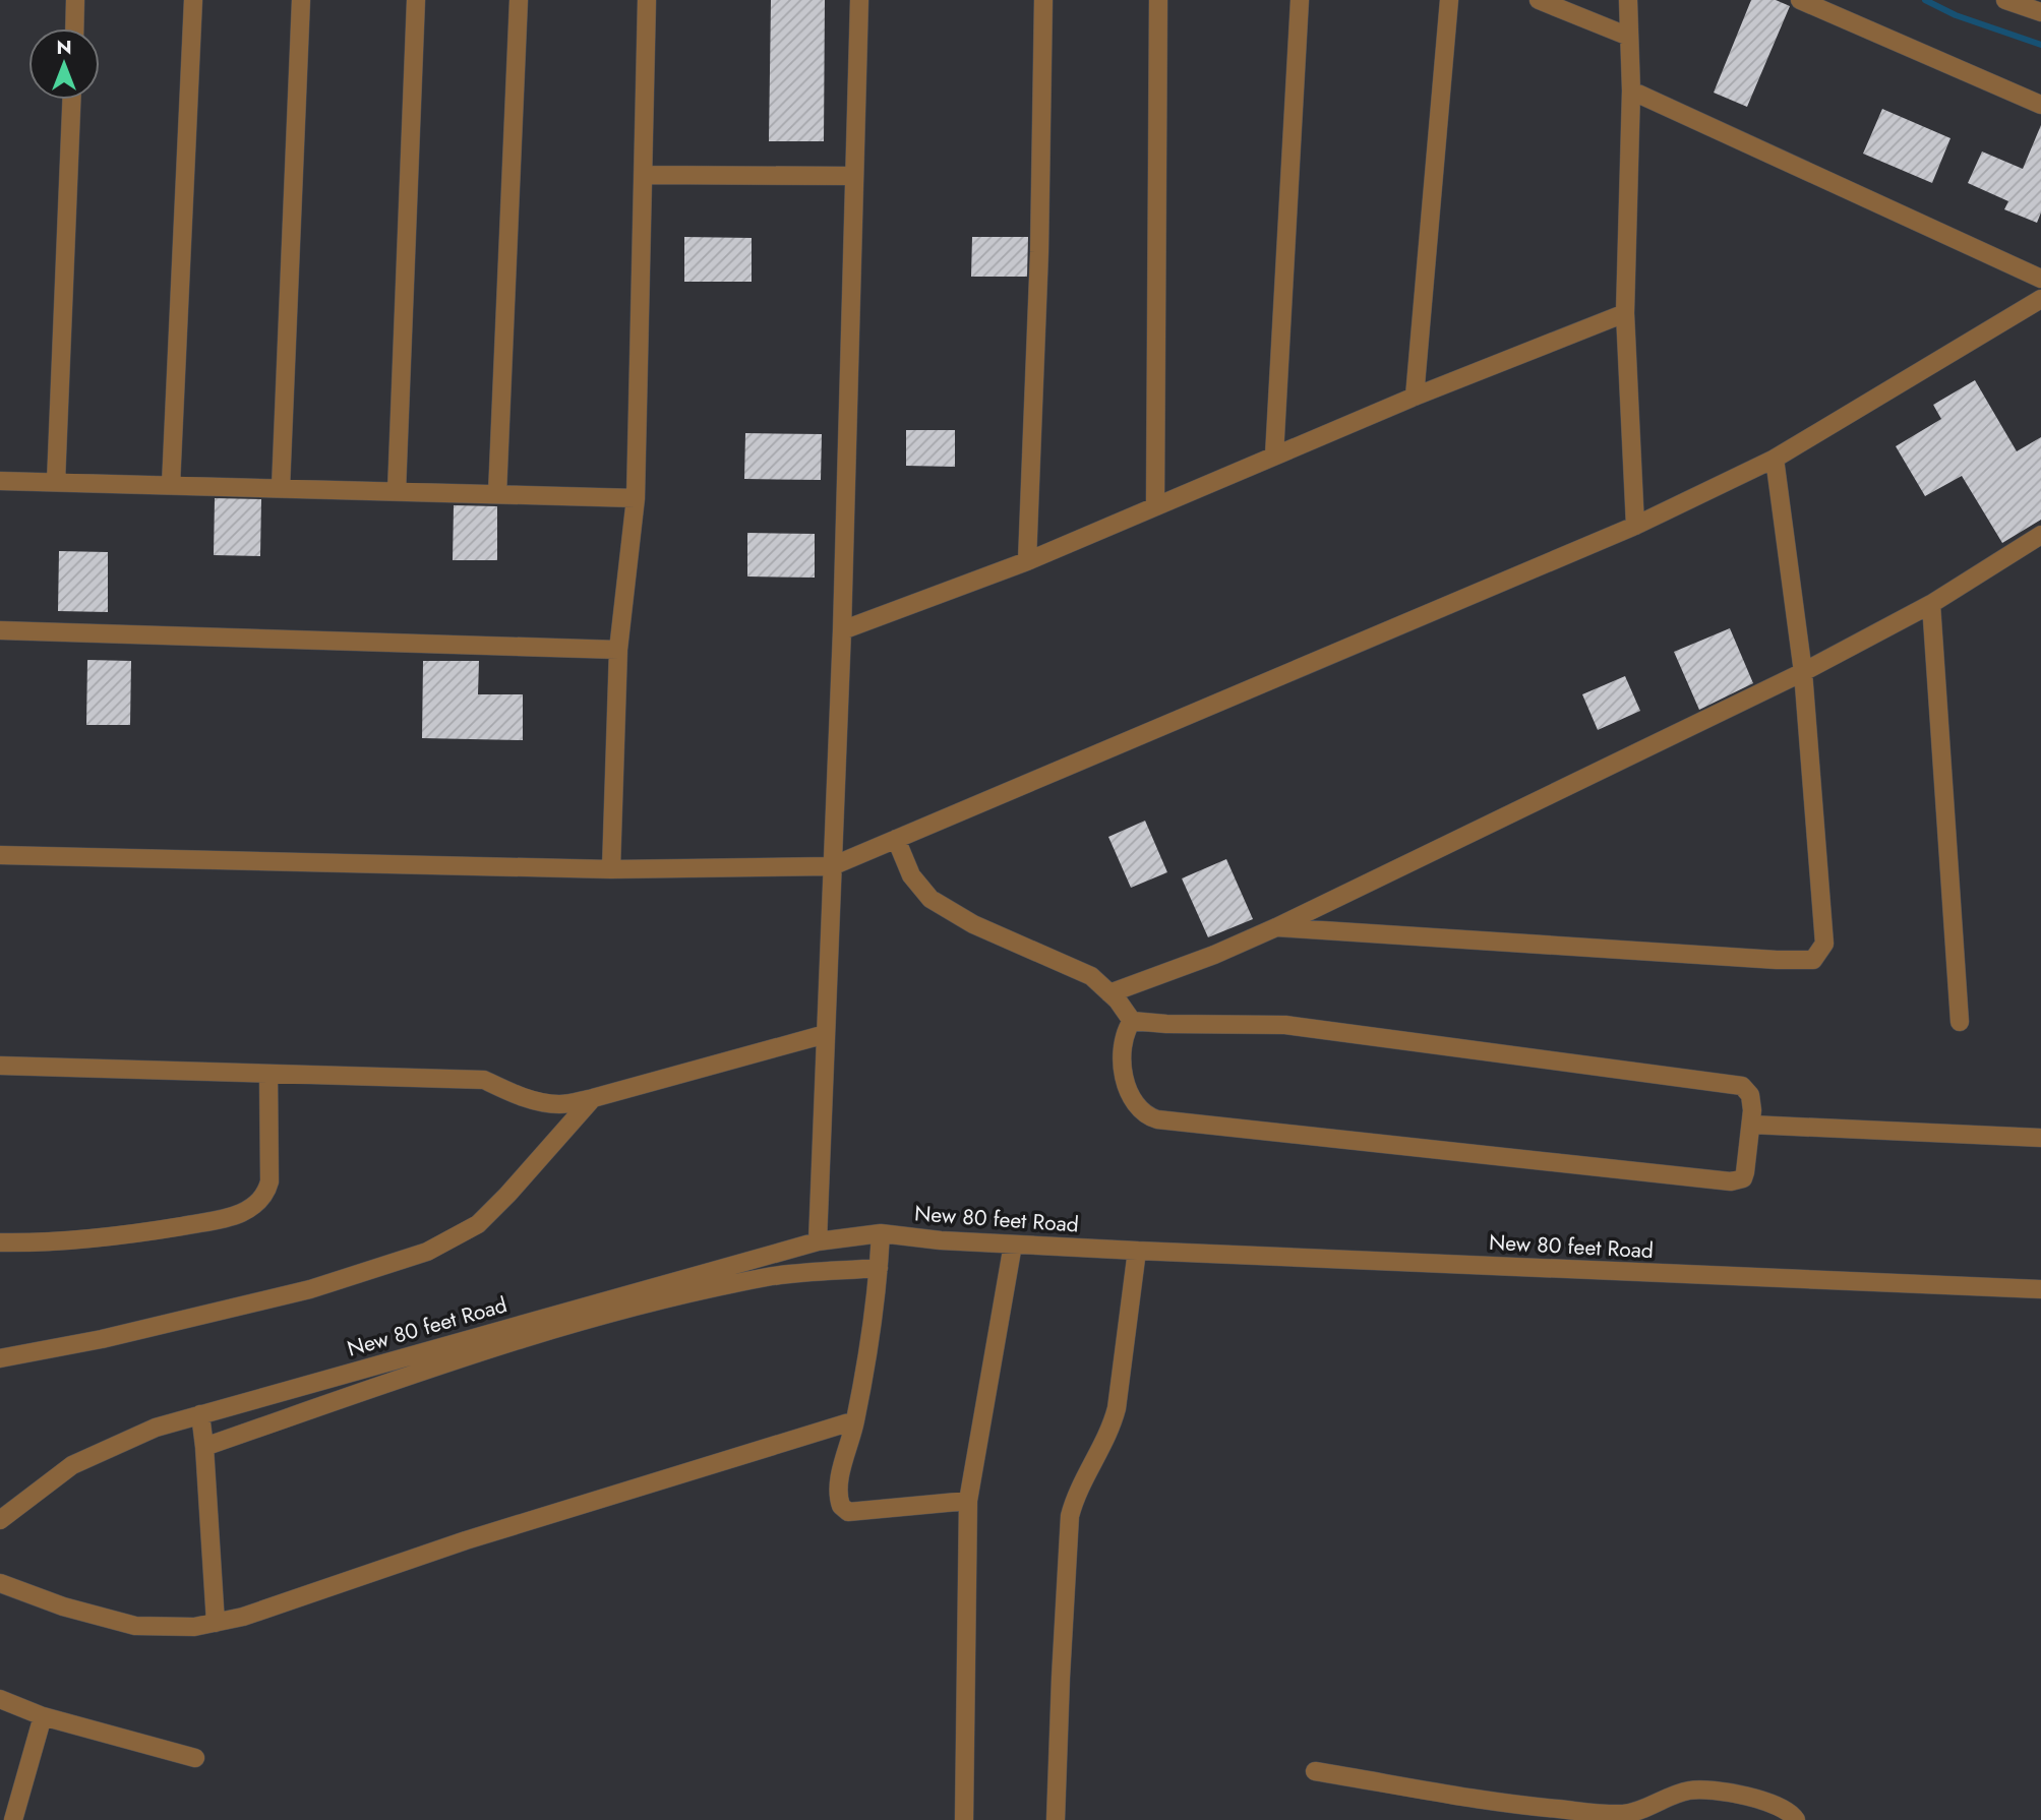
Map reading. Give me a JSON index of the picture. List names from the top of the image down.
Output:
{
  "streets": {
    "street": ["New 80 feet Road"]
  },
  "north": "top"
}
